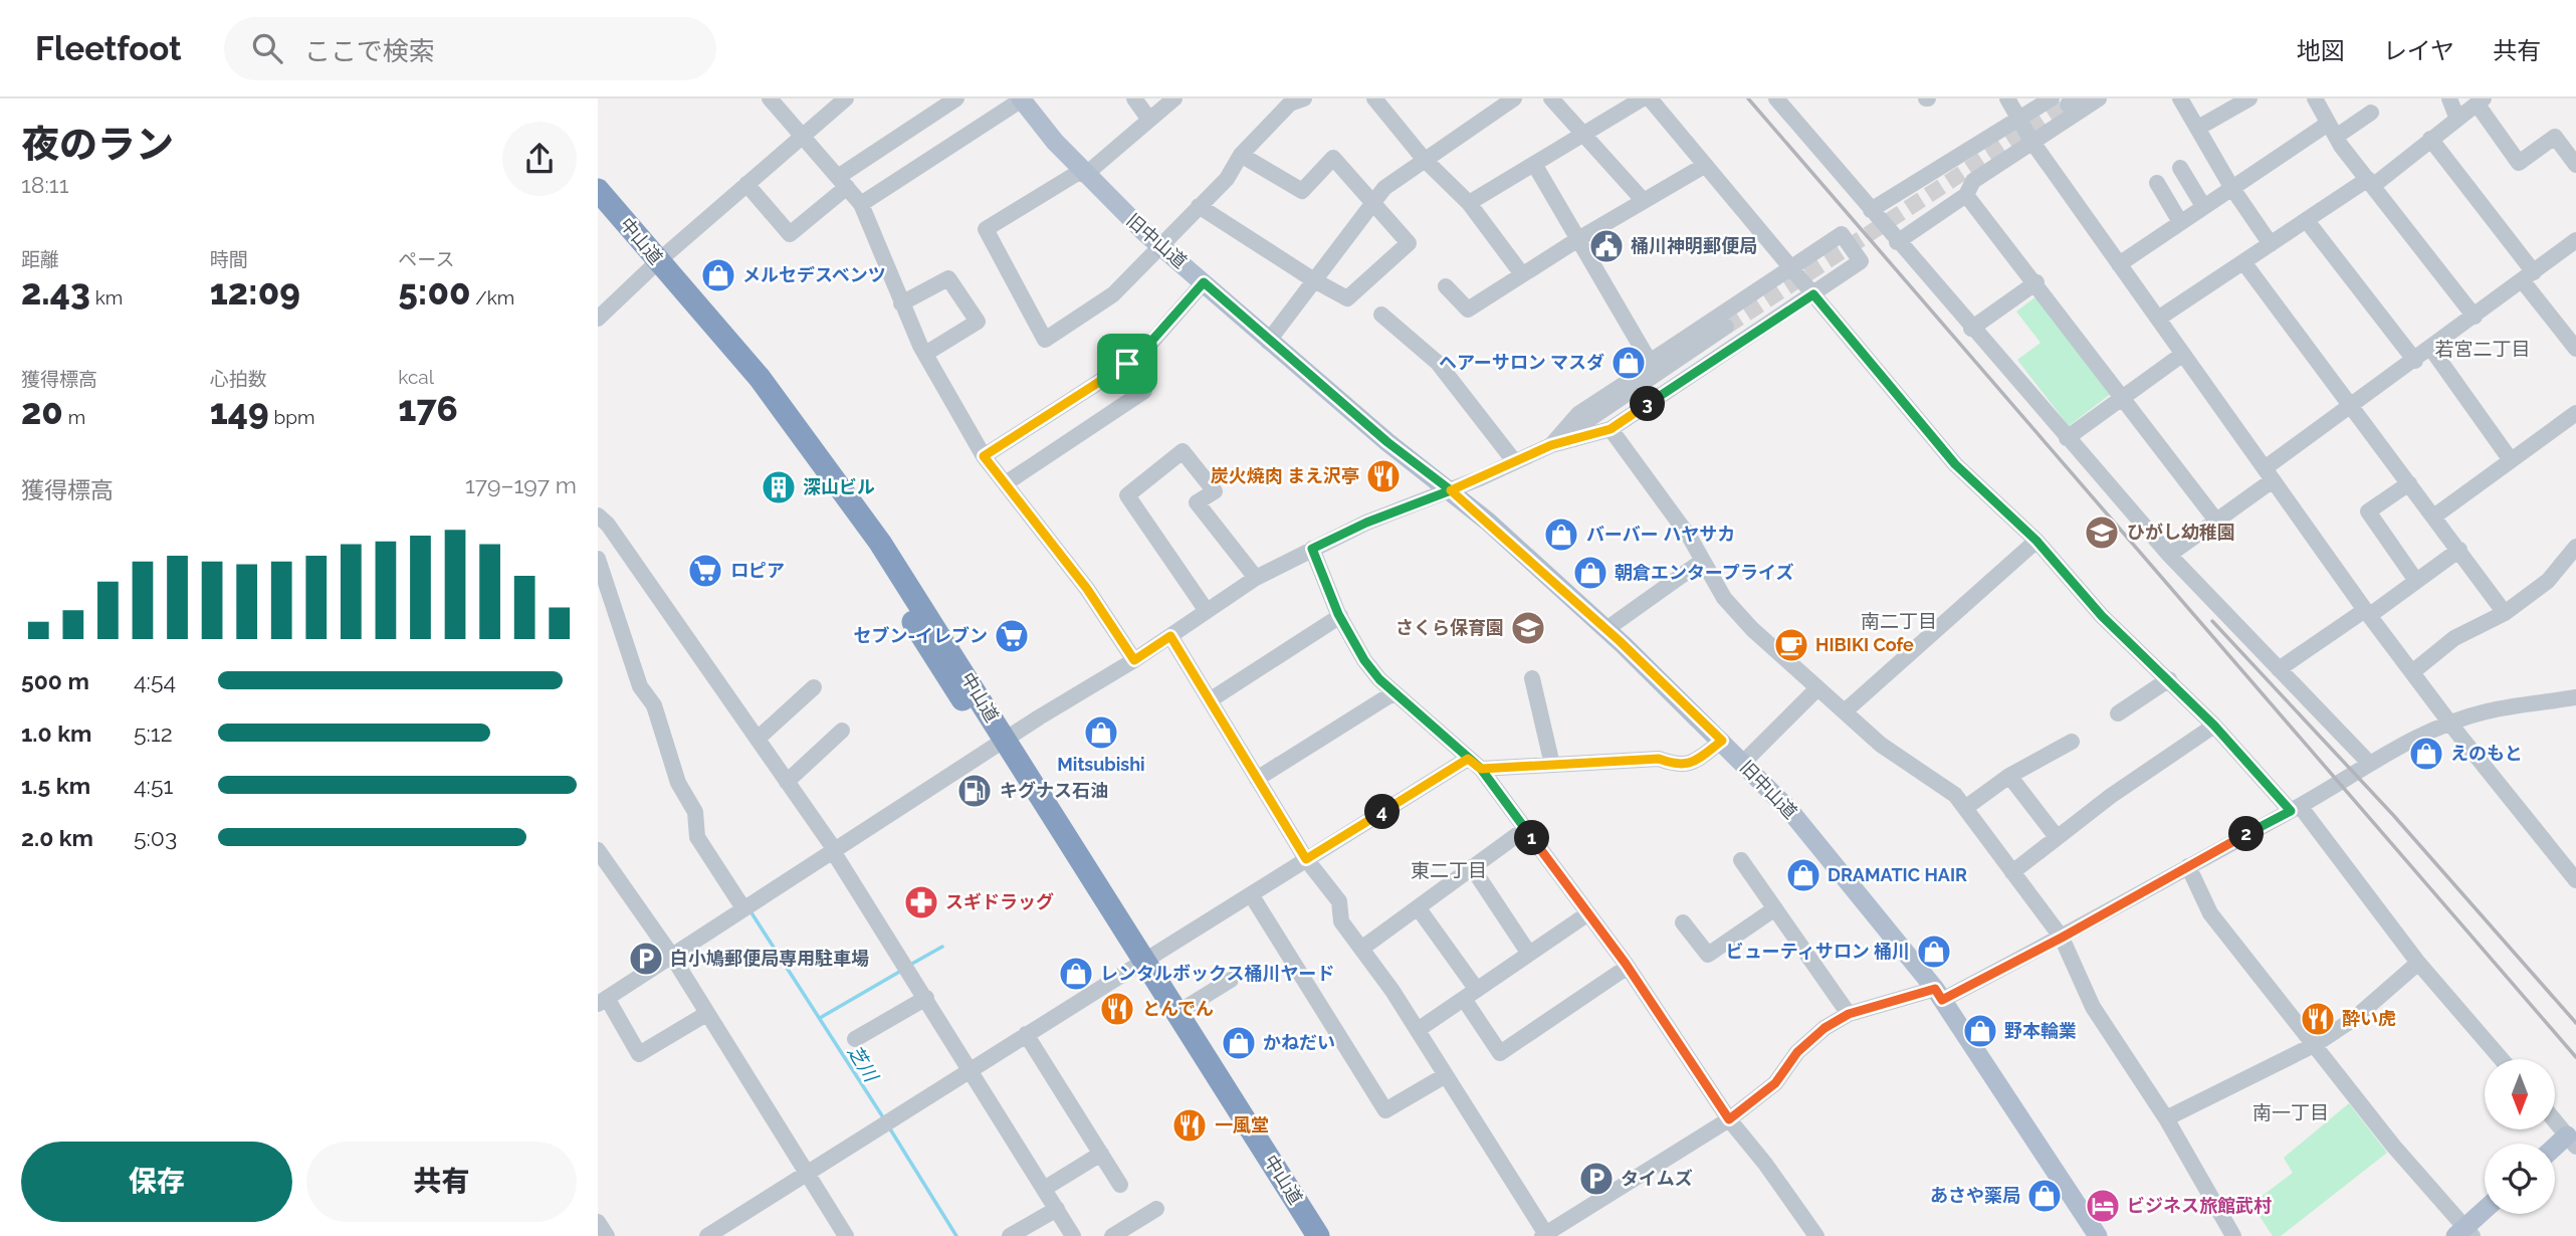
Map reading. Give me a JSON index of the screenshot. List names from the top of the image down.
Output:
{
  "streets": {
    "highway": ["中山道"],
    "main road": ["旧中山道"]
  },
  "districts": [
    "若宮二丁目",
    "南二丁目",
    "東二丁目",
    "南一丁目"
  ],
  "water": ["芝川"],
  "places": {
    "public building": ["桶川神明郵便局"],
    "shop": [
      "メルセデスベンツ",
      "ヘアーサロン マスダ",
      "バーバー ハヤサカ",
      "朝倉エンタープライズ",
      "Mitsubishi",
      "えのもと",
      "DRAMATIC HAIR",
      "ビューティサロン 桶川",
      "レンタルボックス桶川ヤード",
      "野本輪業",
      "かねだい",
      "あさや薬局"
    ],
    "restaurant": [
      "炭火焼肉 まえ沢亭",
      "とんでん",
      "酔い虎",
      "一風堂"
    ],
    "building": ["深山ビル"],
    "school or university": ["ひがし幼稚園", "さくら保育園"],
    "supermarket": ["ロピア", "セブン-イレブン"],
    "cafe": ["HIBIKI Cofe"],
    "fuel station": ["キグナス石油"],
    "pharmacy": ["スギドラッグ"],
    "parking": ["白小鳩郵便局専用駐車場", "タイムズ"],
    "hotel": ["ビジネス旅館武村"]
  },
  "north": "bottom",
  "page": {
    "header": "Fleetfoot",
    "search": "ここで検索",
    "nav": ["地図", "レイヤ", "共有"],
    "heading": ["夜のラン", "18:11"],
    "stats": [
      ["距離", "2.43 km"],
      ["時間", "12:09"],
      ["ペース", "5:00 /km"],
      ["獲得標高", "20 m"],
      ["心拍数", "149 bpm"],
      ["kcal", "176"]
    ],
    "pins": [
      "3",
      "4",
      "2",
      "1"
    ],
    "chart": ["獲得標高", "179–197 m"],
    "list": [
      {
        "name": "500 m",
        "note": "4:54"
      },
      {
        "name": "1.0 km",
        "note": "5:12"
      },
      {
        "name": "1.5 km",
        "note": "4:51"
      },
      {
        "name": "2.0 km",
        "note": "5:03"
      }
    ],
    "buttons": ["保存", "共有"]
  }
}
